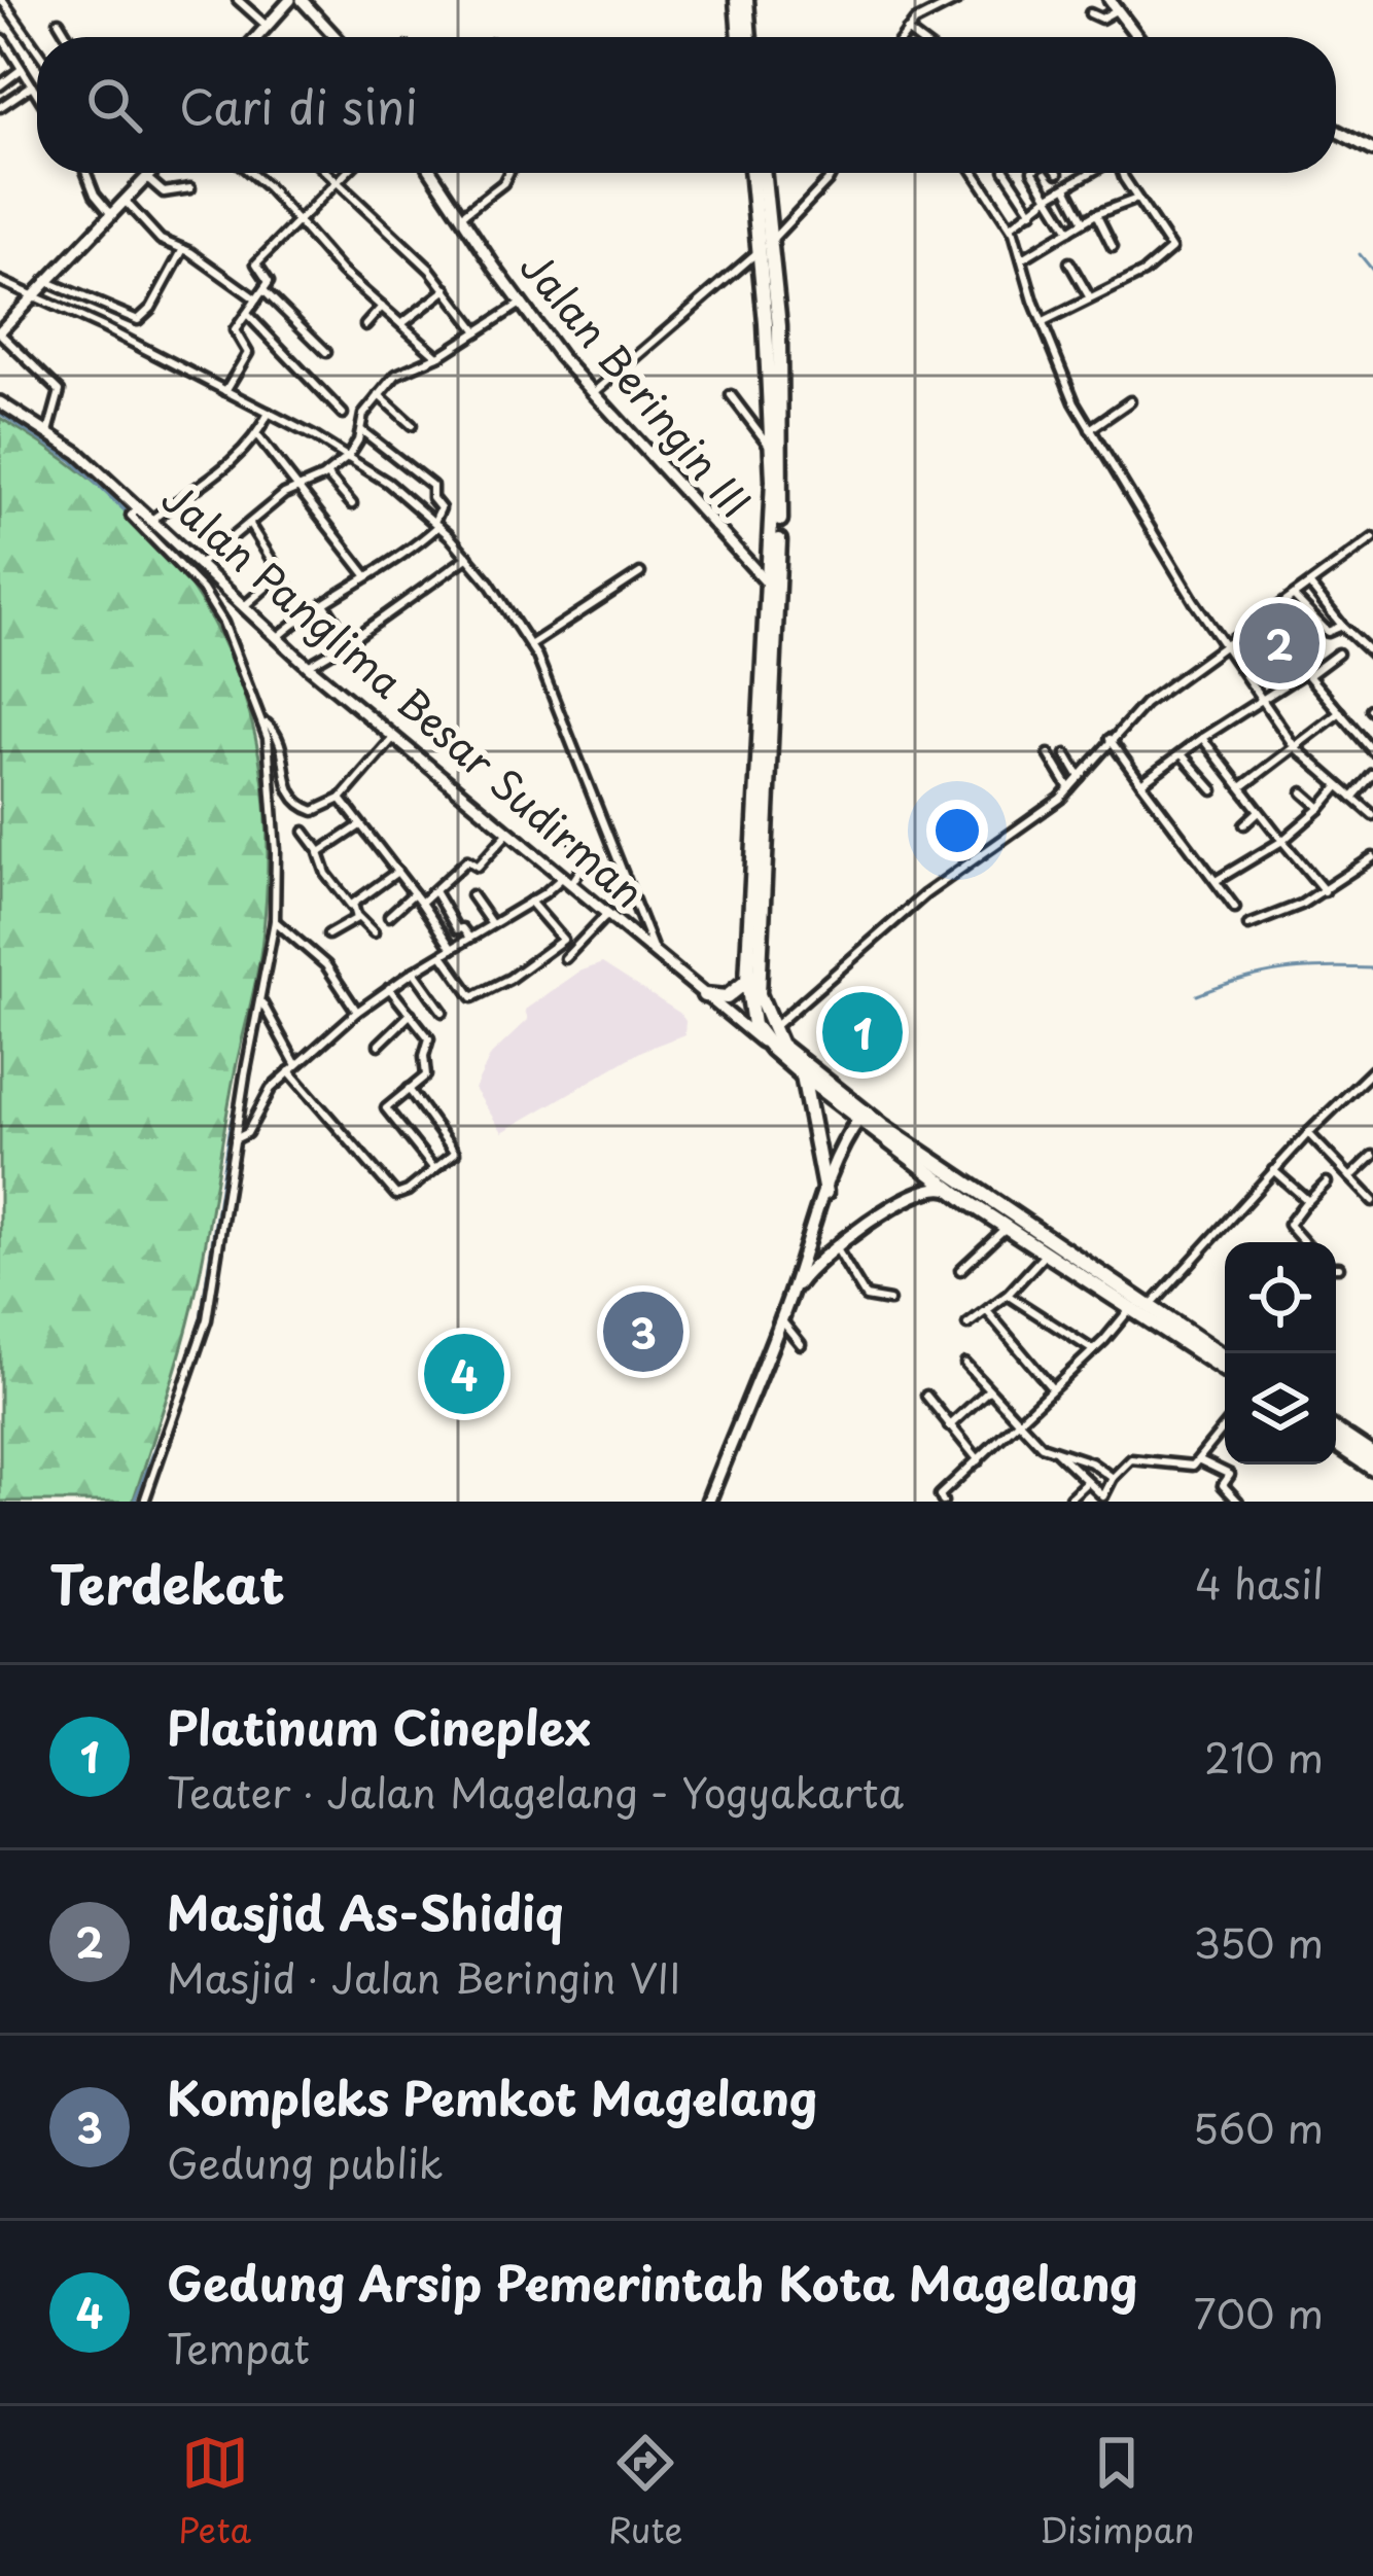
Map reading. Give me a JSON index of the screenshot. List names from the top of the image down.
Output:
{
  "streets": {
    "street": ["Jalan Beringin III", "Jalan Panglima Besar Sudirman"]
  },
  "page": {
    "search": "Cari di sini",
    "pins": [
      "2",
      "1",
      "3",
      "4"
    ],
    "heading": ["Terdekat", "4 hasil"],
    "list": [
      {
        "mark": "1",
        "name": "Platinum Cineplex",
        "note": "Teater · Jalan Magelang - Yogyakarta",
        "value": "210 m"
      },
      {
        "mark": "2",
        "name": "Masjid As-Shidiq",
        "note": "Masjid · Jalan Beringin VII",
        "value": "350 m"
      },
      {
        "mark": "3",
        "name": "Kompleks Pemkot Magelang",
        "note": "Gedung publik",
        "value": "560 m"
      },
      {
        "mark": "4",
        "name": "Gedung Arsip Pemerintah Kota Magelang",
        "note": "Tempat",
        "value": "700 m"
      }
    ],
    "nav": ["Peta", "Rute", "Disimpan"]
  }
}
